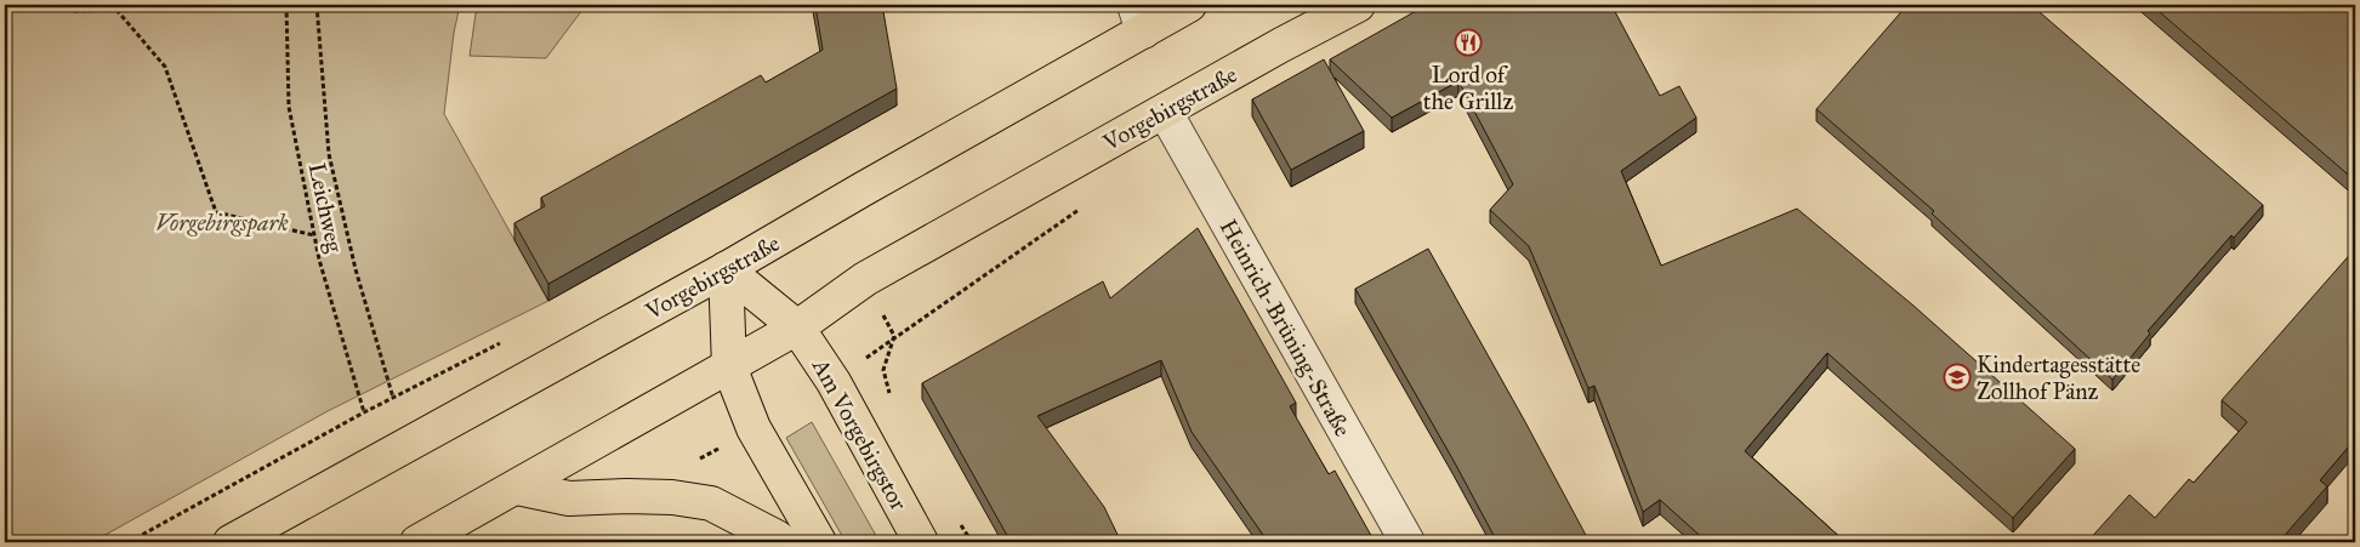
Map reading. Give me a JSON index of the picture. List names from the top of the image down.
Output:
{
  "streets": {
    "main road": ["Vorgebirgstraße", "Am Vorgebirgstor"],
    "street": ["Heinrich-Brüning-Straße"],
    "path": ["Leichweg"]
  },
  "crossings": [
    ["Vorgebirgstraße", "Heinrich-Brüning-Straße"],
    ["Vorgebirgstraße", "Am Vorgebirgstor"]
  ],
  "parks": ["Vorgebirgspark"],
  "places": {
    "restaurant": ["Lord of the Grillz"],
    "school or university": ["Kindertagesstätte Zollhof Pänz"]
  }
}
